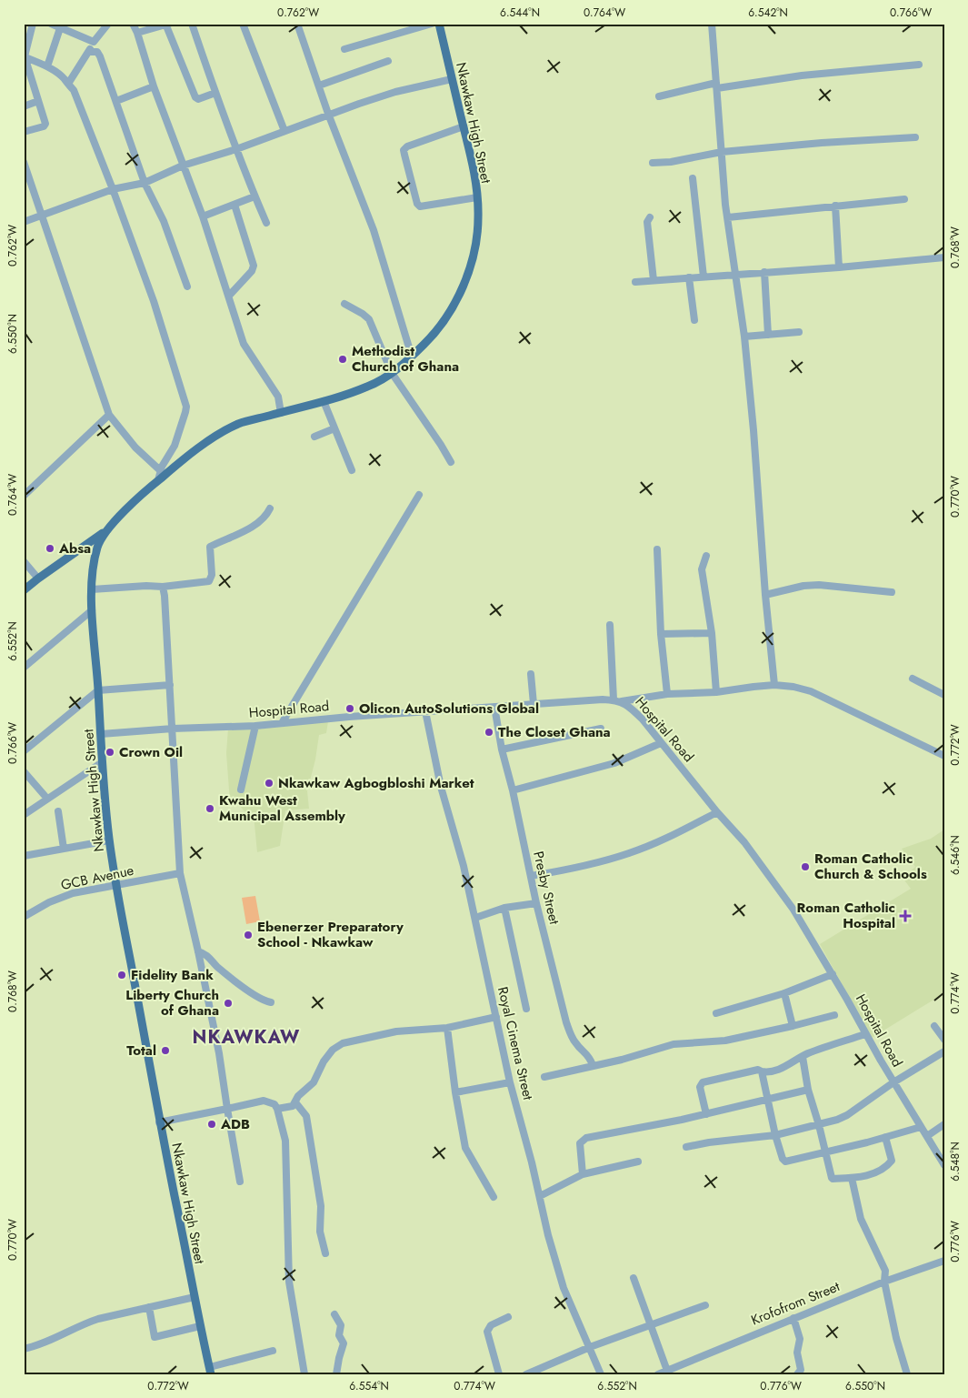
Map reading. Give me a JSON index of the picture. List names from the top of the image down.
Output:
{
  "streets": {
    "main road": ["Nkawkaw High Street"],
    "street": [
      "Hospital Road",
      "GCB Avenue",
      "Presby Street",
      "Royal Cinema Street",
      "Krofofrom Street"
    ]
  },
  "crossings": [
    ["Nkawkaw High Street", "Hospital Road"],
    ["Nkawkaw High Street", "GCB Avenue"],
    ["Hospital Road", "Presby Street"],
    ["Hospital Road", "Royal Cinema Street"]
  ],
  "districts": ["NKAWKAW"],
  "places": {
    "other": [
      "Methodist Church of Ghana",
      "Absa",
      "Olicon AutoSolutions Global",
      "The Closet Ghana",
      "Crown Oil",
      "Nkawkaw Agbogbloshi Market",
      "Kwahu West Municipal Assembly",
      "Roman Catholic Church & Schools",
      "Ebenerzer Preparatory School - Nkawkaw",
      "Fidelity Bank",
      "Liberty Church of Ghana",
      "Total",
      "ADB"
    ],
    "health": ["Roman Catholic Hospital"]
  },
  "coordinates": [
    "0.762°W",
    "6.544°N",
    "0.764°W",
    "6.542°N",
    "0.766°W",
    "0.768°W",
    "6.550°N",
    "0.770°W",
    "6.552°N",
    "0.772°W",
    "6.546°N",
    "0.774°W",
    "6.548°N",
    "0.776°W",
    "6.554°N"
  ]
}
